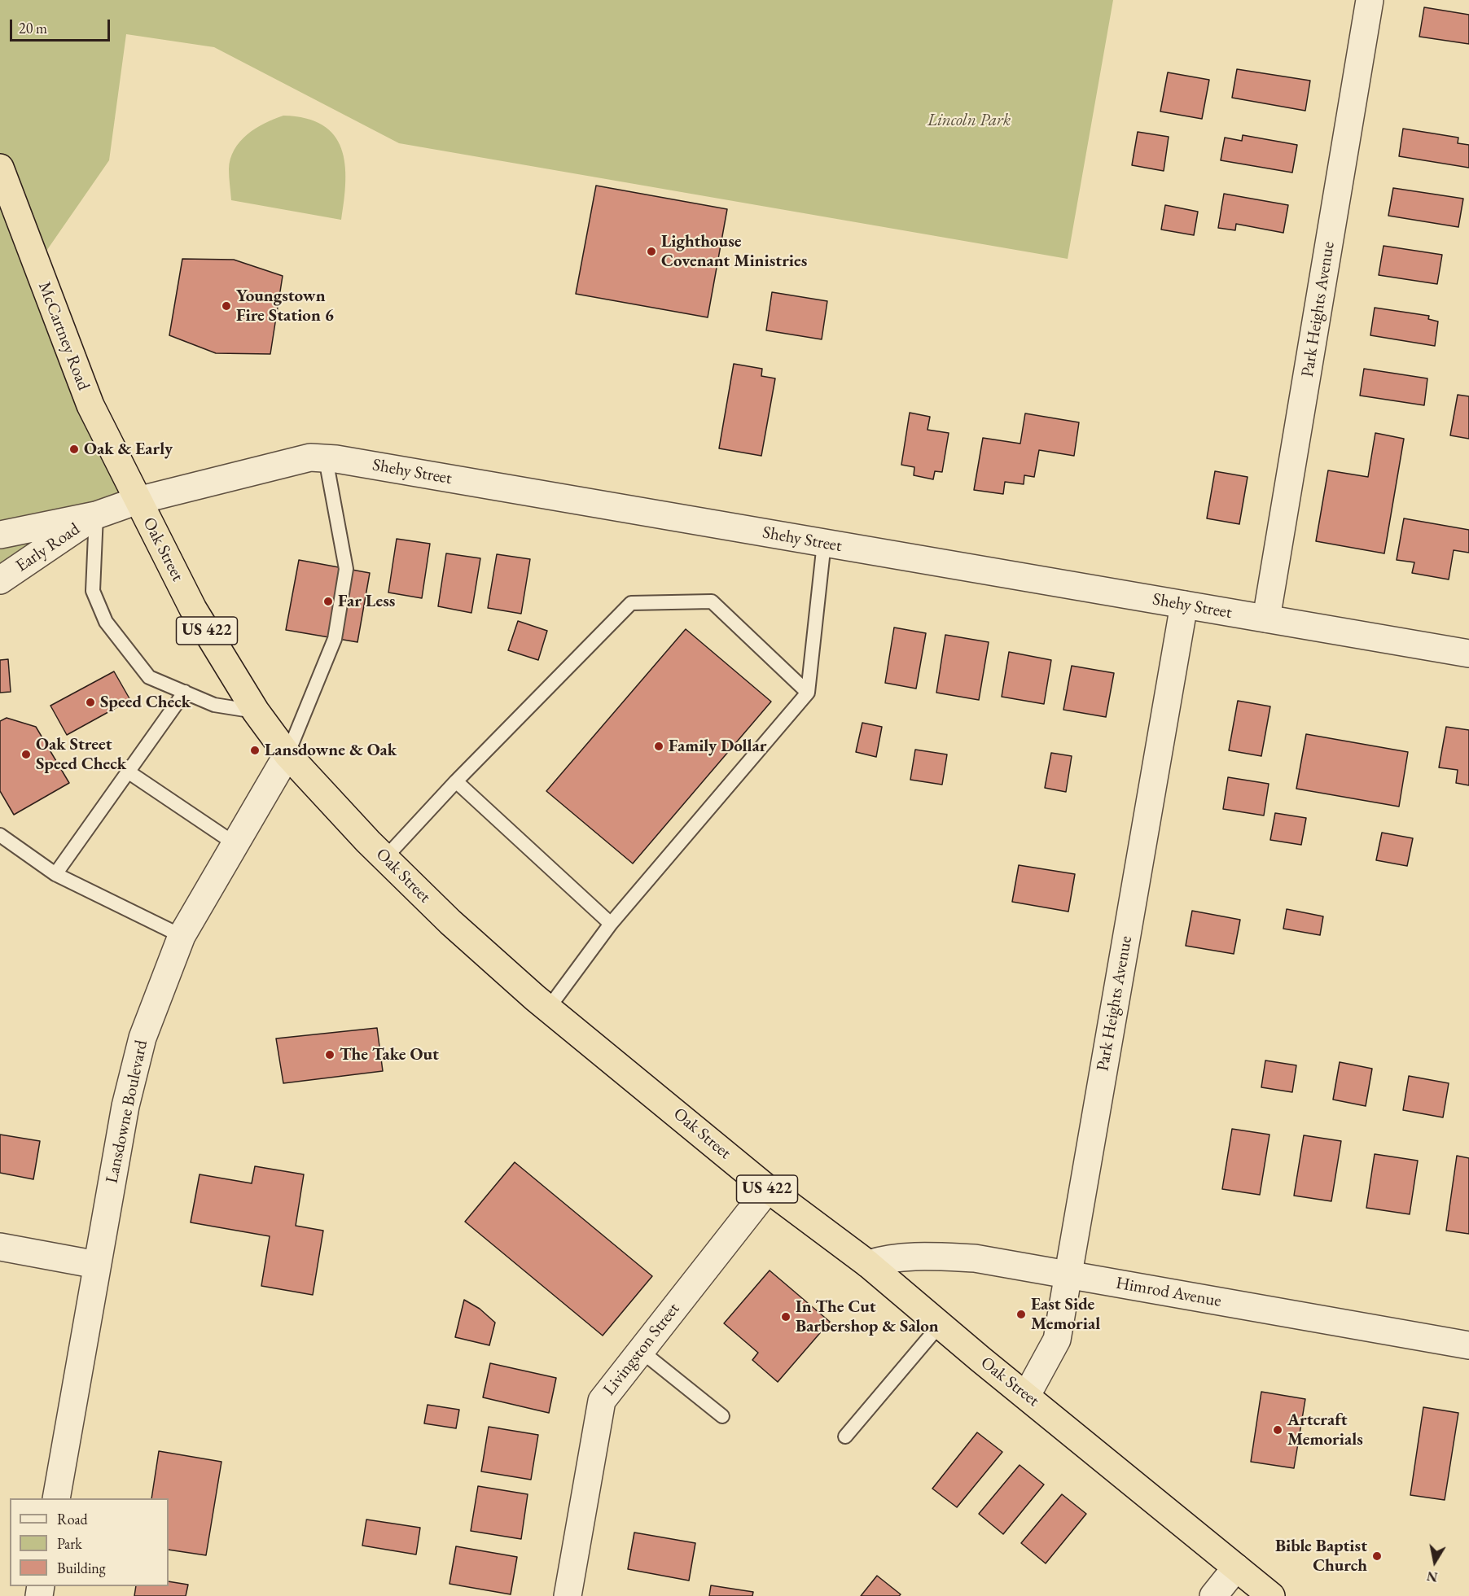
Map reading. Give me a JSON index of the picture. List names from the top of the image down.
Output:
{
  "streets": {
    "highway": ["McCartney Road", "Oak Street", "US 422"],
    "street": [
      "Park Heights Avenue",
      "Shehy Street",
      "Early Road",
      "Lansdowne Boulevard",
      "Himrod Avenue",
      "Livingston Street"
    ]
  },
  "crossings": [
    ["Park Heights Avenue", "Shehy Street"],
    ["Park Heights Avenue", "Oak Street"],
    ["Park Heights Avenue", "Himrod Avenue"],
    ["McCartney Road", "Shehy Street"],
    ["McCartney Road", "Oak Street"],
    ["Shehy Street", "Oak Street"],
    ["Early Road", "Oak Street"],
    ["Oak Street", "Lansdowne Boulevard"],
    ["Oak Street", "Himrod Avenue"],
    ["Oak Street", "Livingston Street"]
  ],
  "parks": ["Lincoln Park"],
  "places": [
    "Lighthouse Covenant Ministries",
    "Youngstown Fire Station 6",
    "Oak & Early",
    "Far Less",
    "Speed Check",
    "Family Dollar",
    "Lansdowne & Oak",
    "Oak Street Speed Check",
    "The Take Out",
    "East Side Memorial",
    "In The Cut Barbershop & Salon",
    "Artcraft Memorials",
    "Bible Baptist Church"
  ],
  "legend": ["Road", "Park", "Building"],
  "scale_bar": "20 m",
  "north": "bottom"
}
